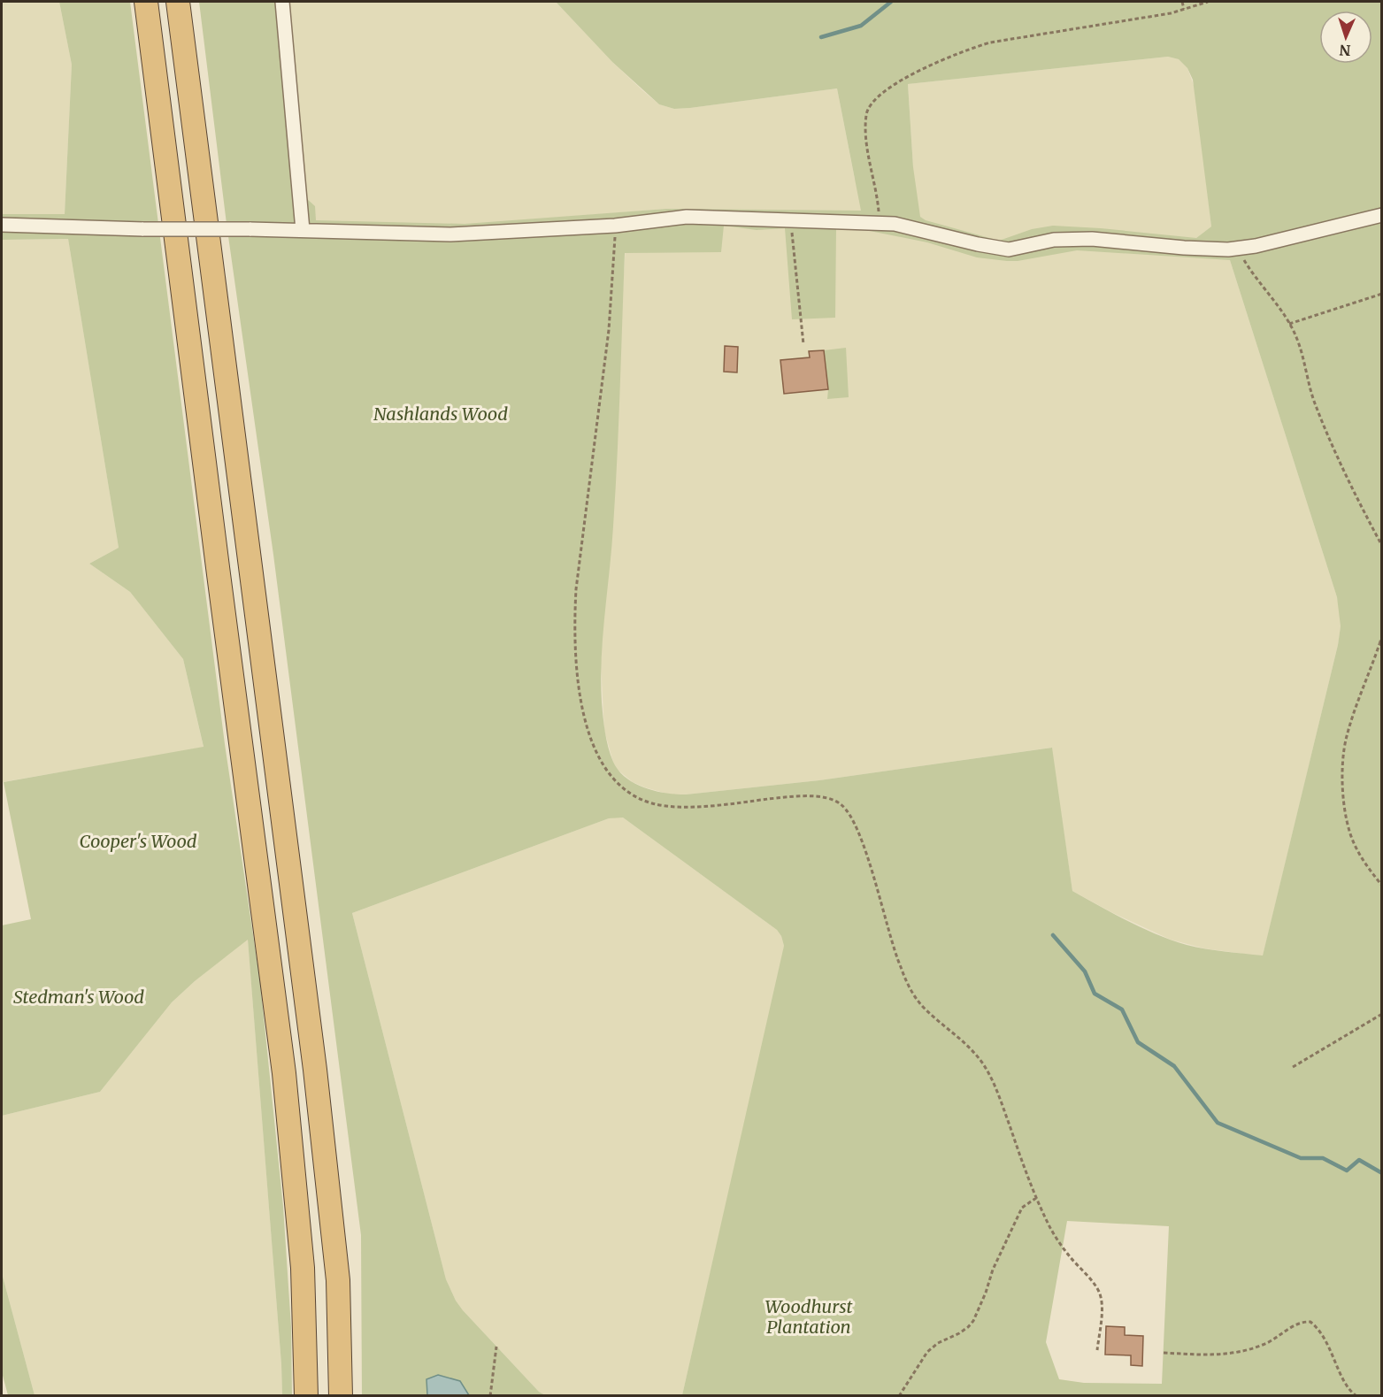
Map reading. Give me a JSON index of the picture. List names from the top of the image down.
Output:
{
  "parks": [
    "Nashlands Wood",
    "Cooper's Wood",
    "Stedman's Wood",
    "Woodhurst Plantation"
  ],
  "north": "bottom"
}
